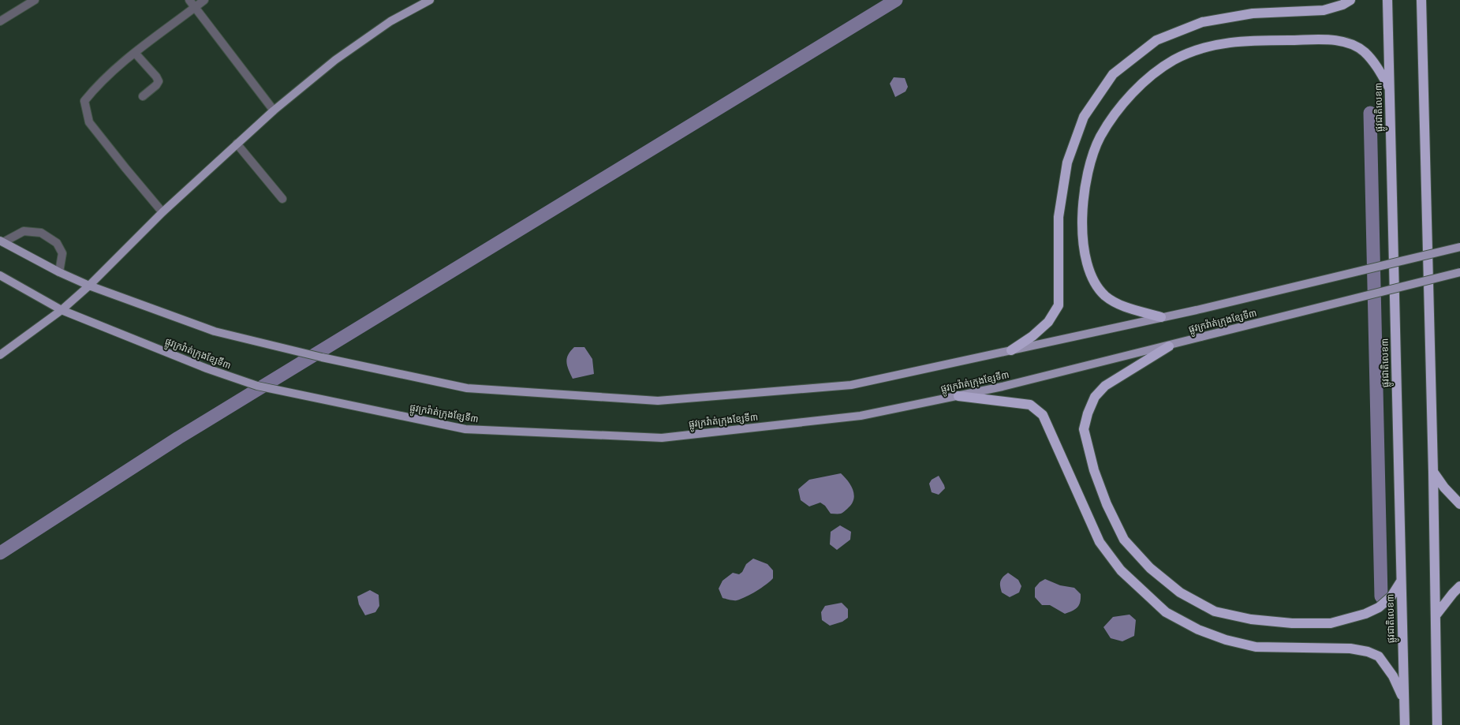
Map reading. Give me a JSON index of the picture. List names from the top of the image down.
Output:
{
  "streets": {
    "highway": ["ផ្លូវជាតិលេខ៣"],
    "main road": ["ផ្លូវក្រវ៉ាត់ក្រុងខ្សែទី៣"]
  }
}
